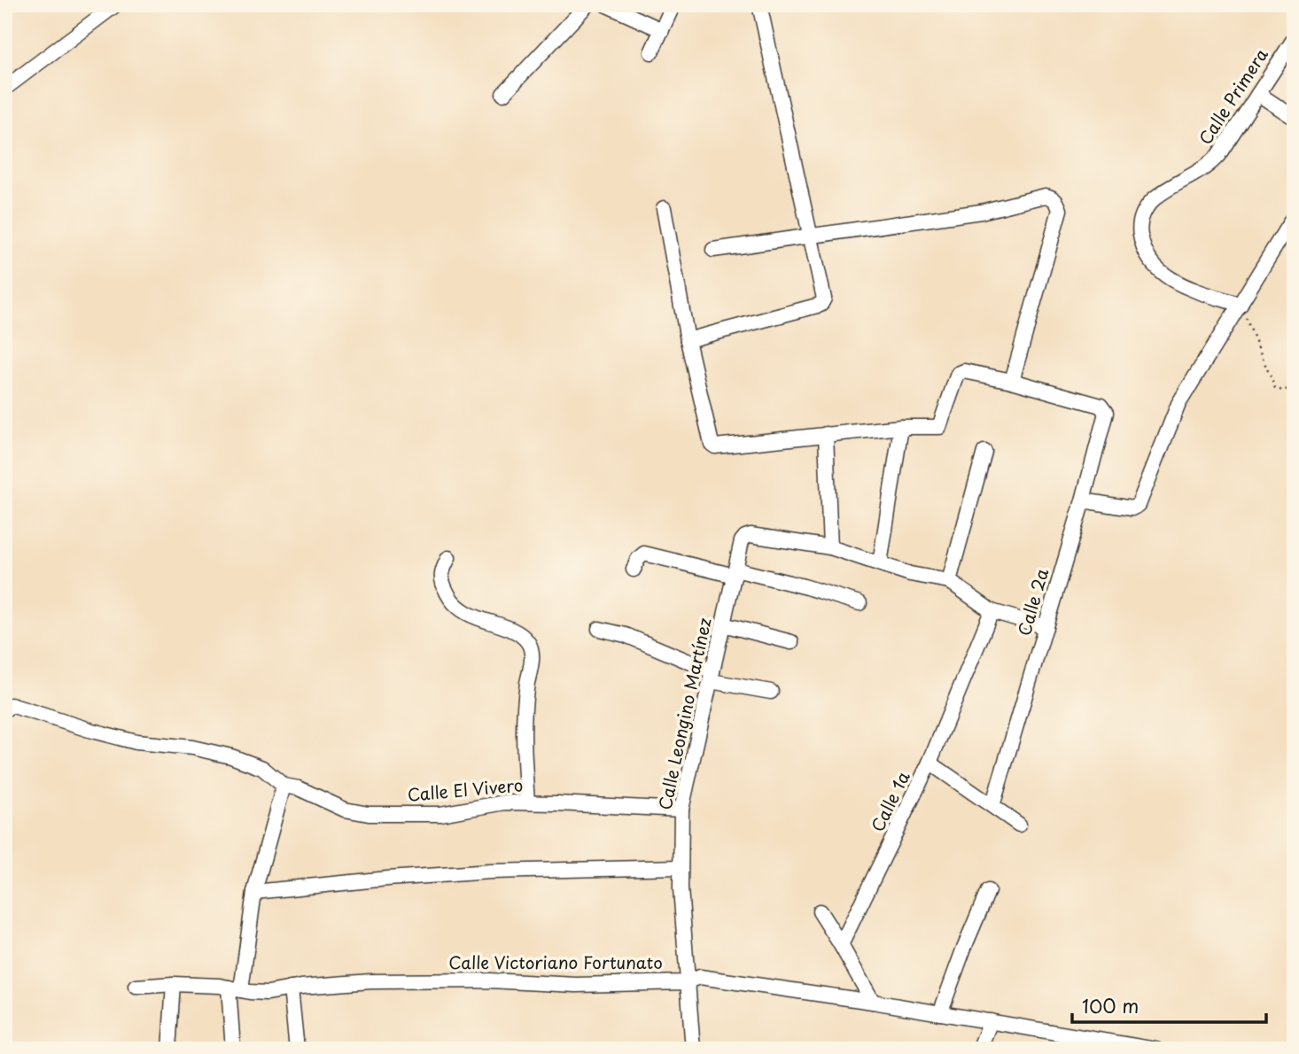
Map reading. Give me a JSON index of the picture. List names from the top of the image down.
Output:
{
  "streets": {
    "street": [
      "Calle Primera",
      "Calle 2a",
      "Calle Leongino Martínez",
      "Calle El Vivero",
      "Calle 1a",
      "Calle Victoriano Fortunato"
    ]
  },
  "crossings": [
    ["Calle Leongino Martínez", "Calle El Vivero"],
    ["Calle Leongino Martínez", "Calle Victoriano Fortunato"]
  ],
  "scale_bar": "100 m"
}
